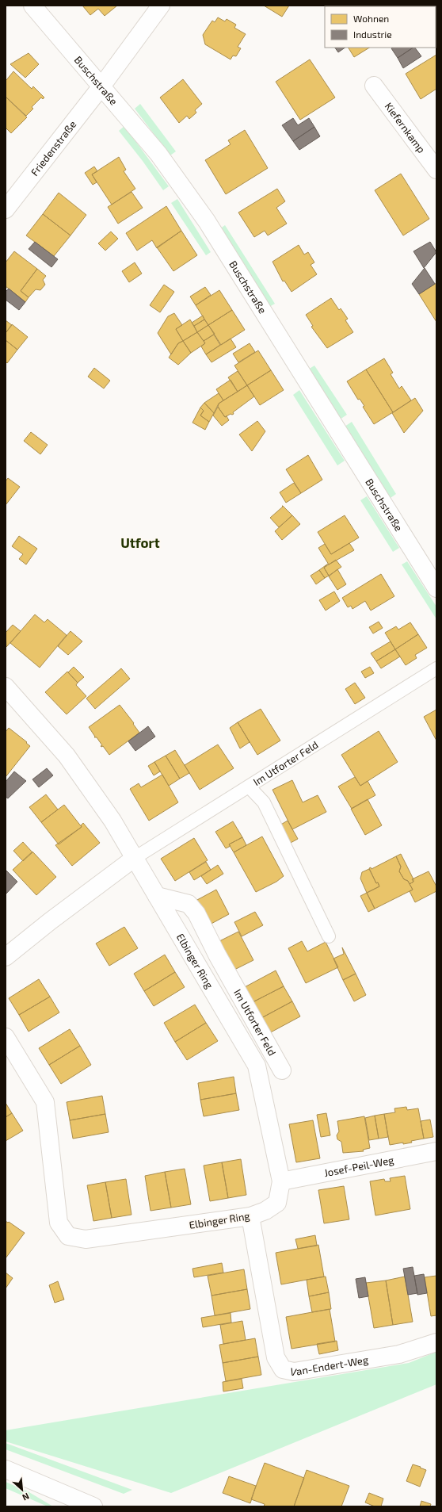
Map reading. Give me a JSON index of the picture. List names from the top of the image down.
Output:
{
  "streets": {
    "street": [
      "Buschstraße",
      "Kiefernkamp",
      "Friedenstraße",
      "Im Utforter Feld",
      "Elbinger Ring",
      "Josef-Peil-Weg",
      "Van-Endert-Weg"
    ]
  },
  "crossings": [
    ["Buschstraße", "Friedenstraße"],
    ["Im Utforter Feld", "Elbinger Ring"],
    ["Elbinger Ring", "Josef-Peil-Weg"],
    ["Elbinger Ring", "Van-Endert-Weg"]
  ],
  "districts": ["Utfort"],
  "legend": ["Wohnen", "Industrie"],
  "north": "bottom right"
}
